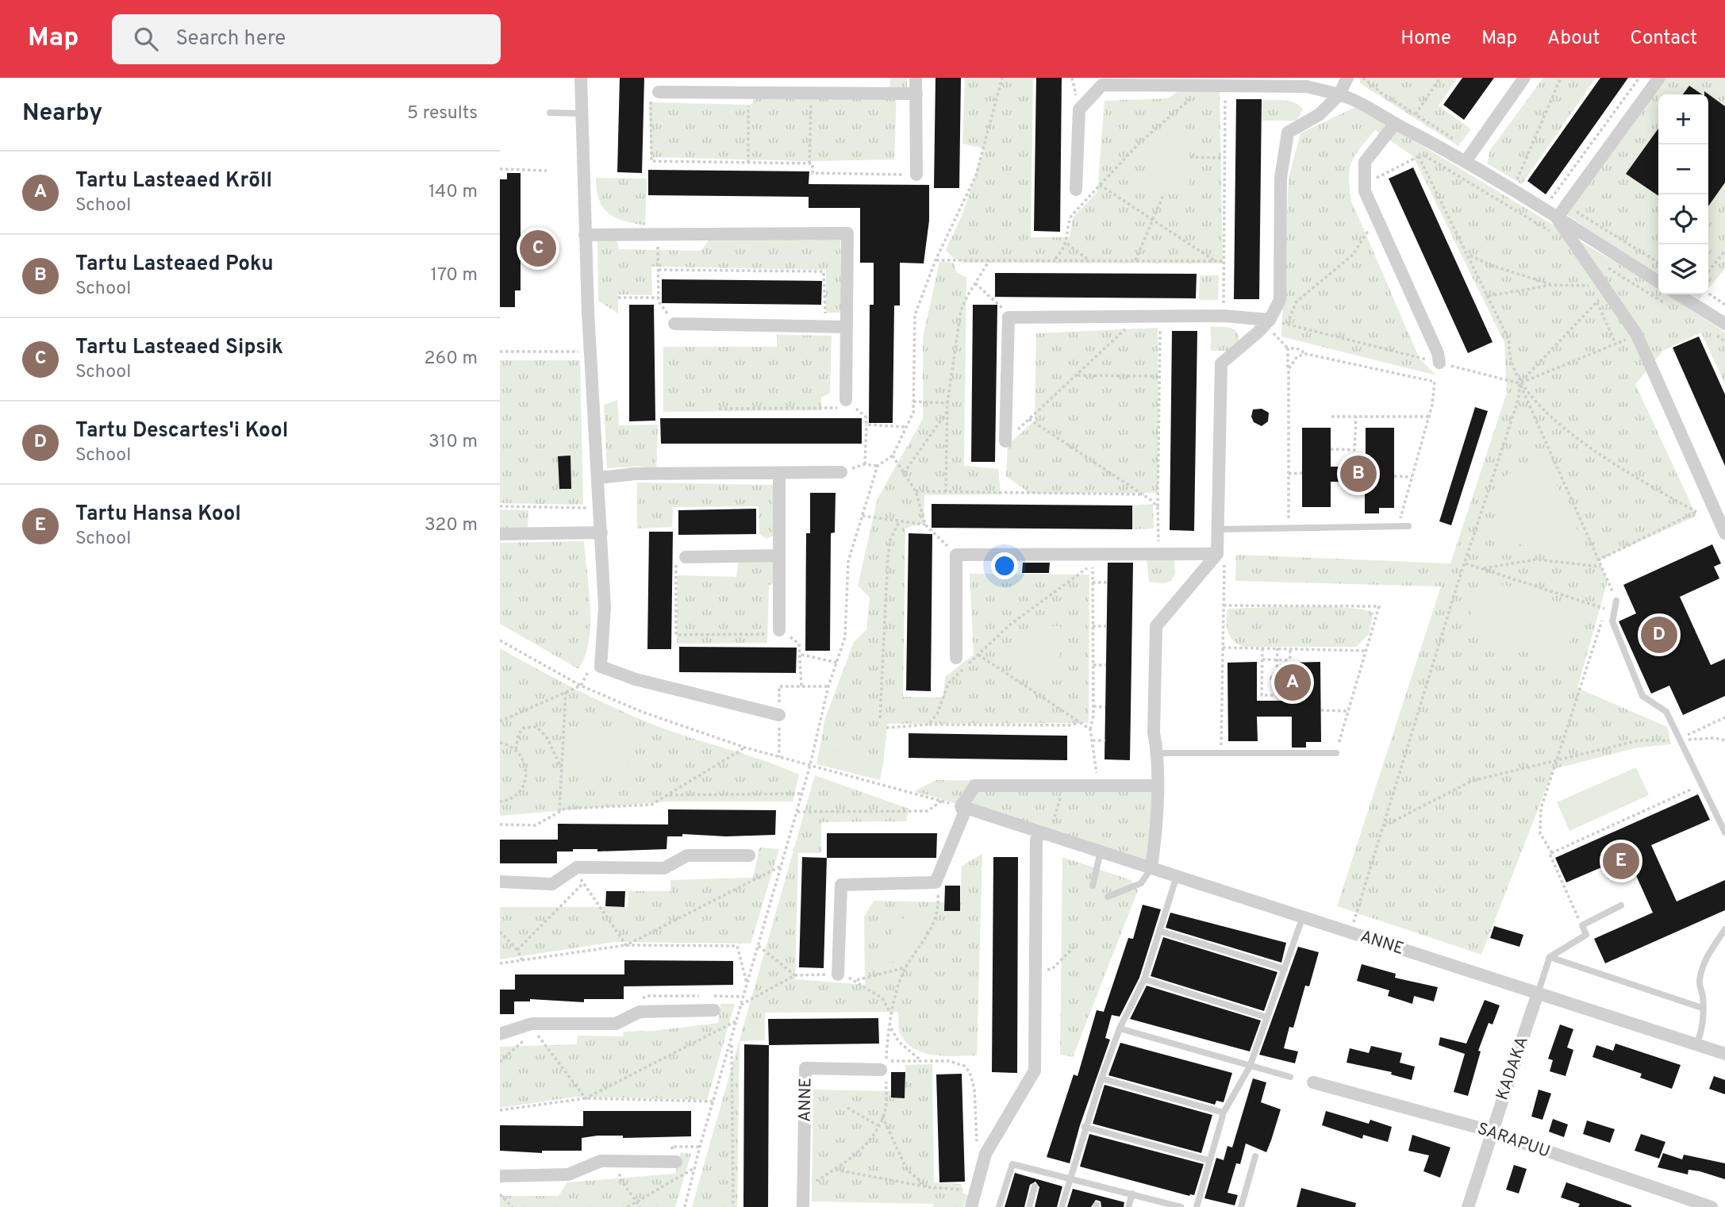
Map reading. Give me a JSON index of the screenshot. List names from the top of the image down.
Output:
{
  "streets": {
    "street": ["ANNE", "KADAKA", "SARAPUU"]
  },
  "crossings": [
    ["ANNE", "KADAKA"],
    ["KADAKA", "SARAPUU"]
  ],
  "page": {
    "header": "Map",
    "search": "Search here",
    "nav": [
      "Home",
      "Map",
      "About",
      "Contact"
    ],
    "heading": ["Nearby", "5 results"],
    "map_buttons": ["+", "−"],
    "list": [
      {
        "mark": "A",
        "name": "Tartu Lasteaed Krõll",
        "note": "School",
        "value": "140 m"
      },
      {
        "mark": "B",
        "name": "Tartu Lasteaed Poku",
        "note": "School",
        "value": "170 m"
      },
      {
        "mark": "C",
        "name": "Tartu Lasteaed Sipsik",
        "note": "School",
        "value": "260 m"
      },
      {
        "mark": "D",
        "name": "Tartu Descartes'i Kool",
        "note": "School",
        "value": "310 m"
      },
      {
        "mark": "E",
        "name": "Tartu Hansa Kool",
        "note": "School",
        "value": "320 m"
      }
    ],
    "pins": [
      "C",
      "B",
      "D",
      "A",
      "E"
    ]
  }
}
